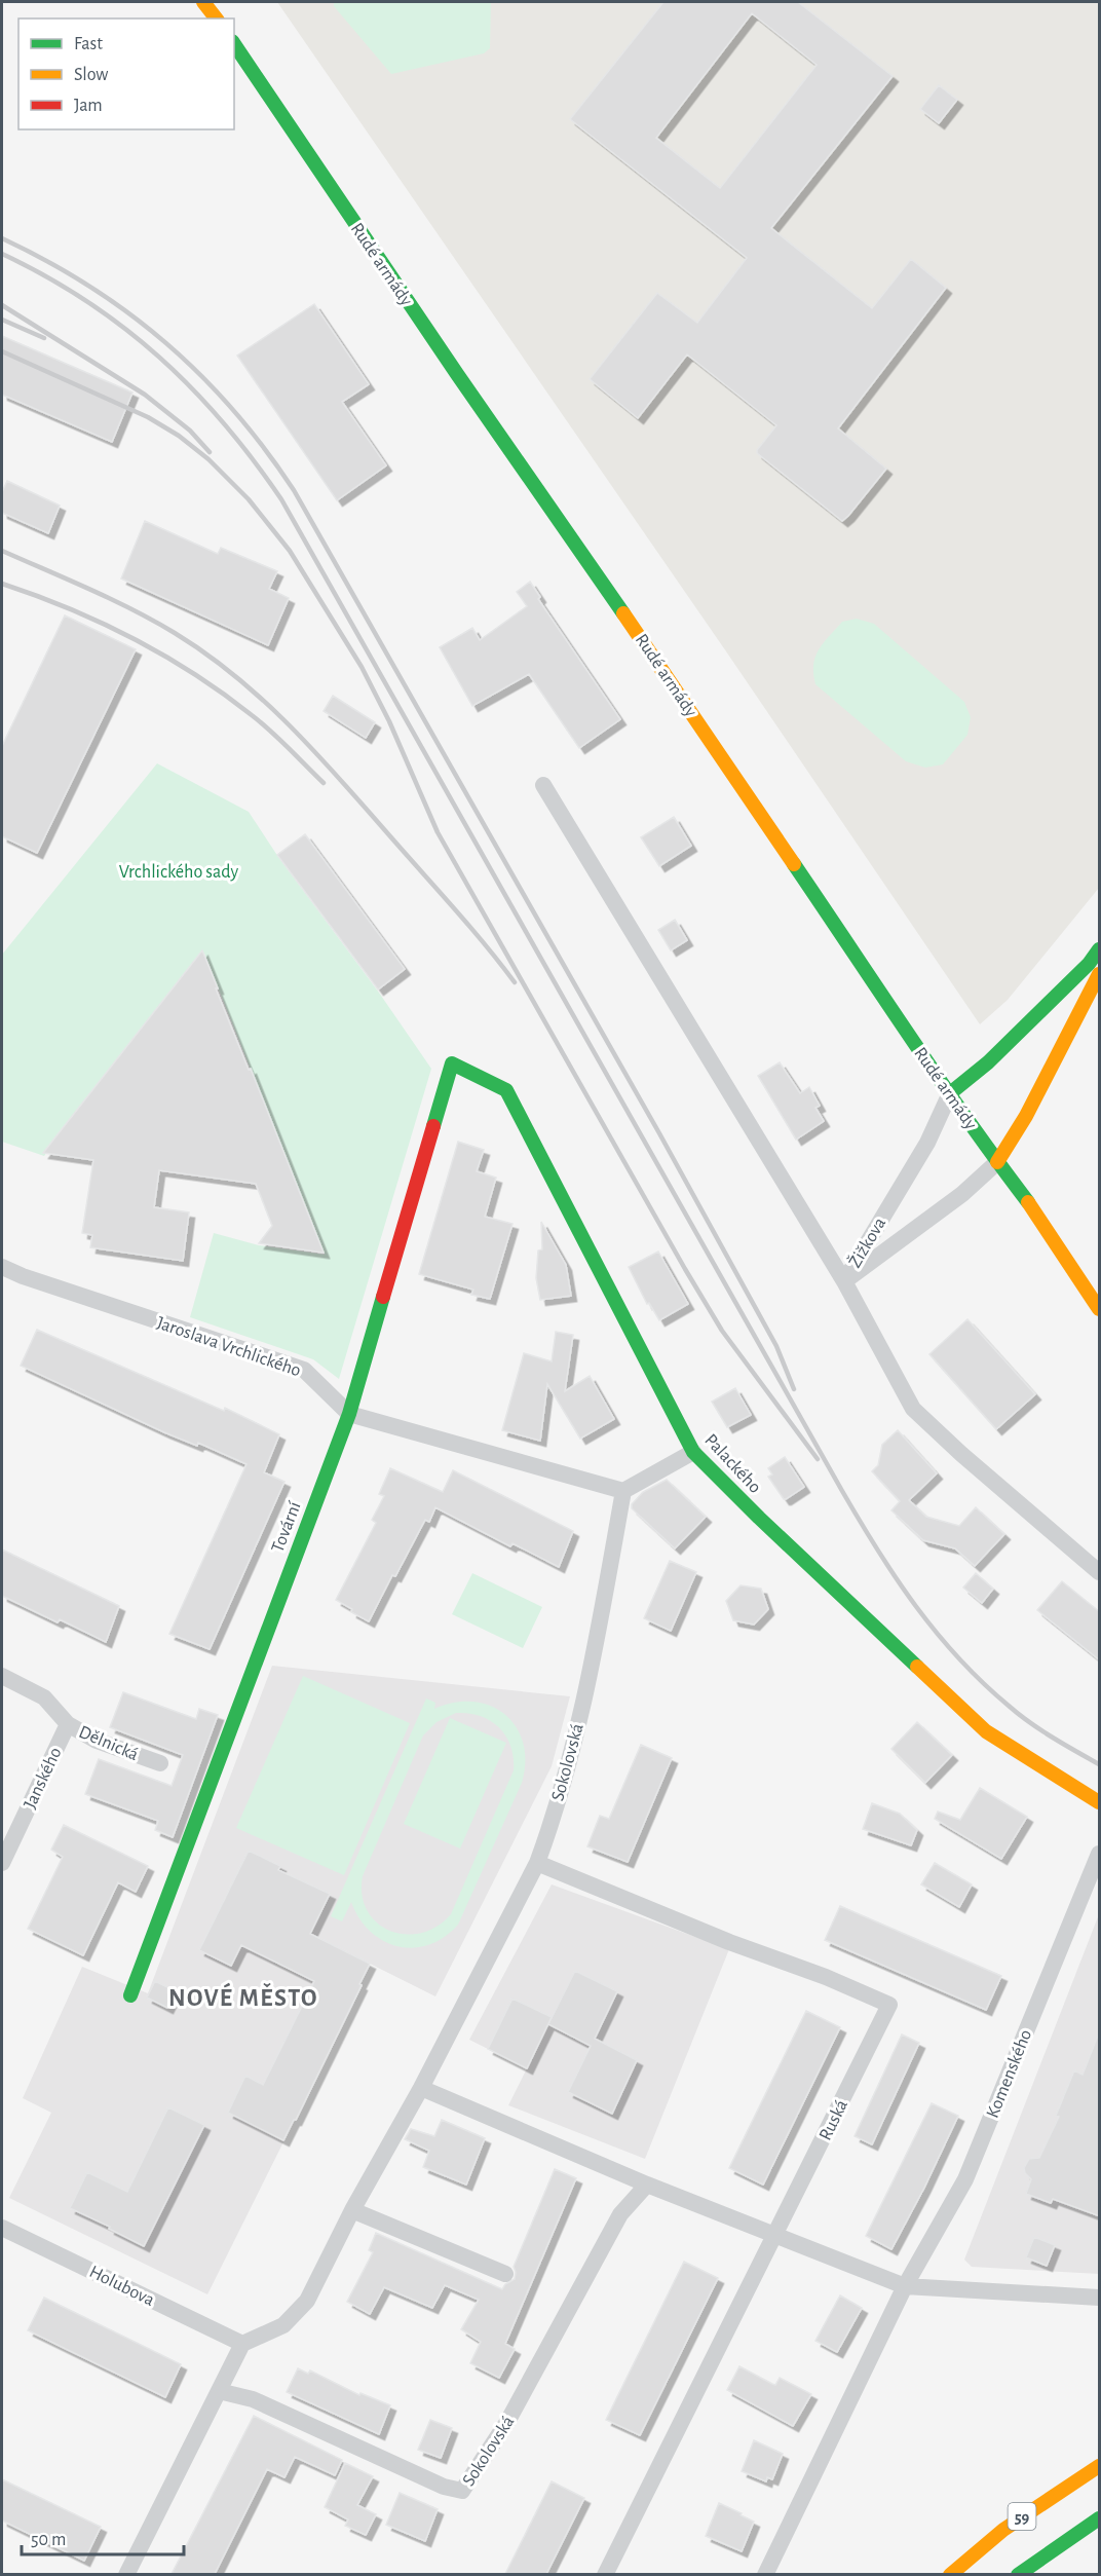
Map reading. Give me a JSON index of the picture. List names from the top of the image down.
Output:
{
  "streets": {
    "street": [
      "Rudé armády",
      "Žižkova",
      "Jaroslava Vrchlického",
      "Palackého",
      "Tovární",
      "Dělnická",
      "Sokolovská",
      "Janského",
      "Komenského",
      "Ruská",
      "Holubova",
      "59"
    ]
  },
  "crossings": [
    ["Rudé armády", "Žižkova"],
    ["Jaroslava Vrchlického", "Tovární"],
    ["Jaroslava Vrchlického", "Sokolovská"],
    ["Palackého", "Tovární"],
    ["Dělnická", "Janského"],
    ["Sokolovská", "Ruská"],
    ["Sokolovská", "Holubova"]
  ],
  "districts": ["NOVÉ MĚSTO"],
  "parks": ["Vrchlického sady"],
  "legend": ["Fast", "Slow", "Jam"],
  "scale_bar": "50 m"
}
